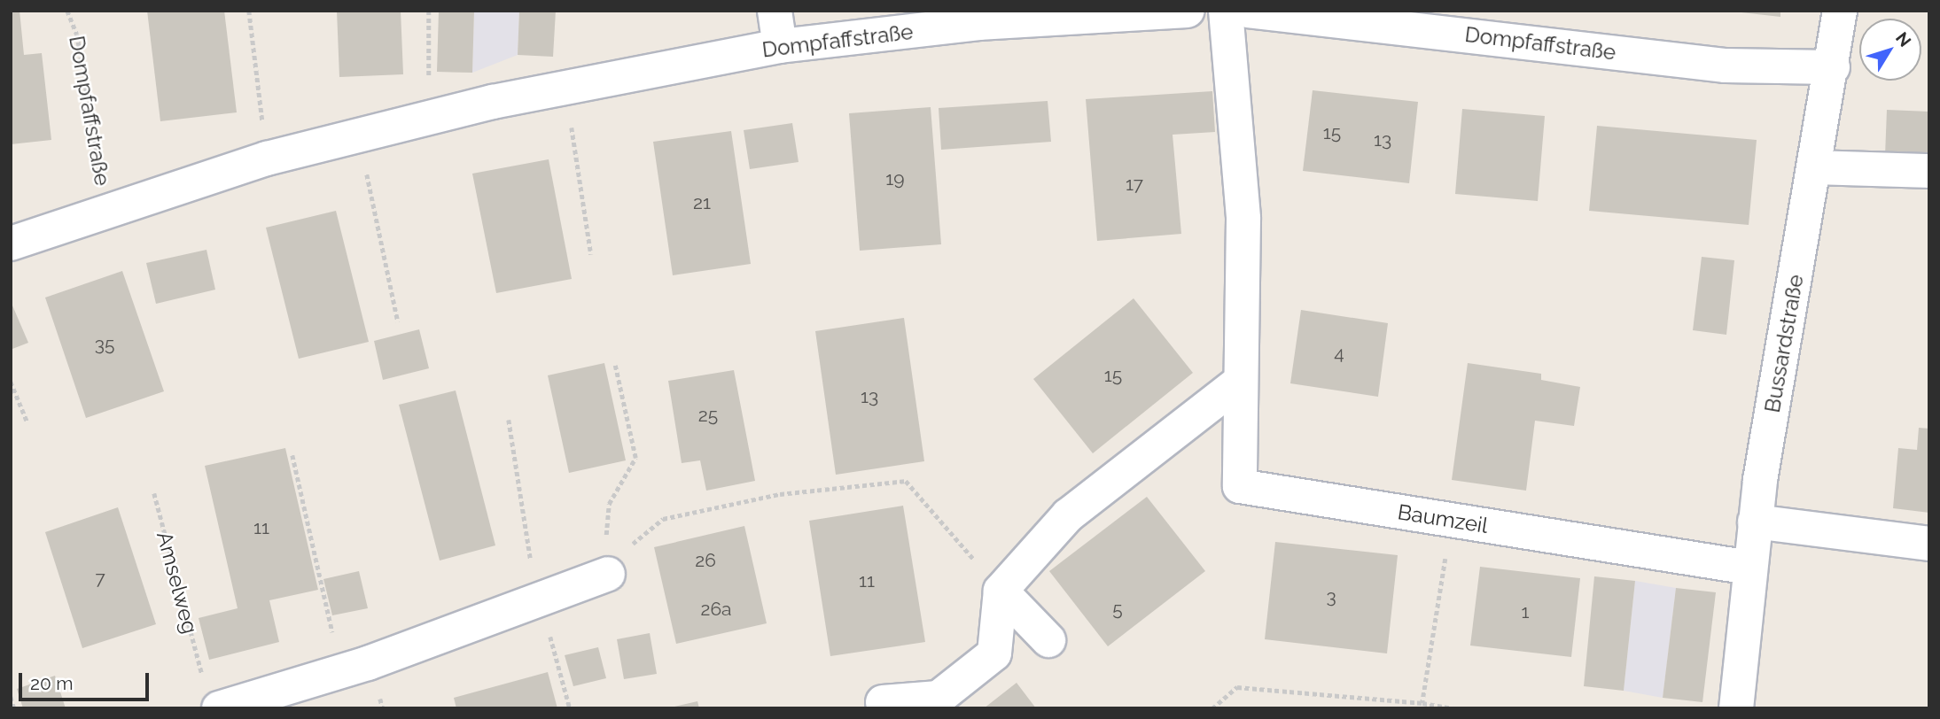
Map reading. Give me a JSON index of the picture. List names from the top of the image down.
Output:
{
  "streets": {
    "street": ["Dompfaffstraße", "Bussardstraße", "Baumzeil"],
    "path": ["Amselweg"]
  },
  "crossings": [
    ["Dompfaffstraße", "Bussardstraße"],
    ["Bussardstraße", "Baumzeil"]
  ],
  "house_numbers": [
    "15",
    "13",
    "19",
    "17",
    "21",
    "35",
    "4",
    "15",
    "13",
    "25",
    "11",
    "26",
    "7",
    "11",
    "3",
    "26a",
    "5",
    "1"
  ],
  "scale_bar": "20 m",
  "north": "top right"
}
